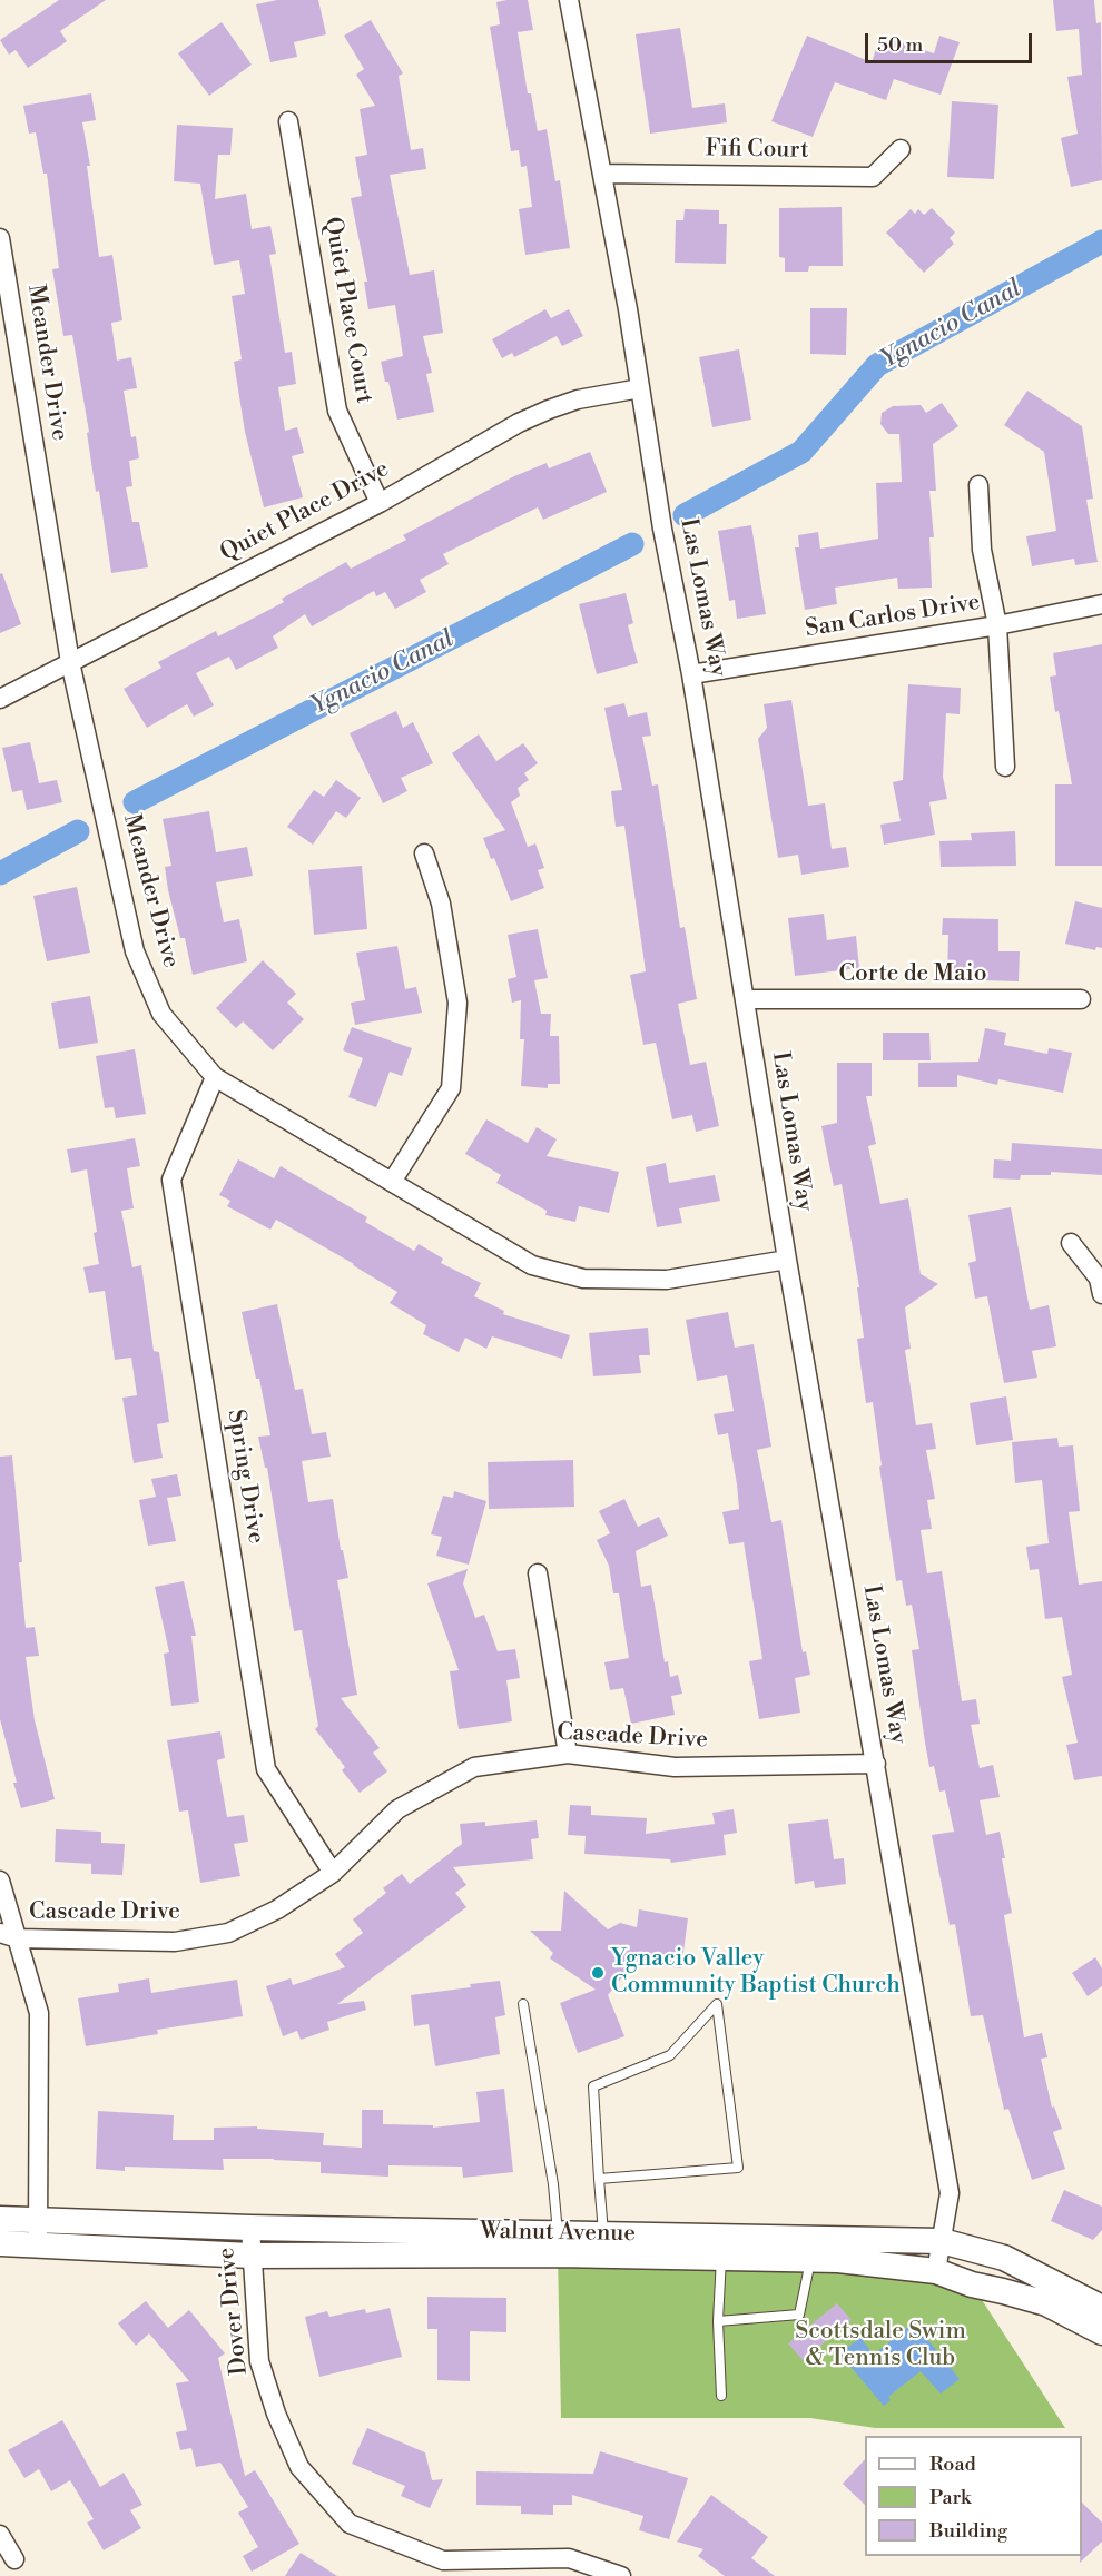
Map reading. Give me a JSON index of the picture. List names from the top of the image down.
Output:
{
  "streets": {
    "street": [
      "Fifi Court",
      "Quiet Place Court",
      "Meander Drive",
      "Quiet Place Drive",
      "Las Lomas Way",
      "San Carlos Drive",
      "Corte de Maio",
      "Spring Drive",
      "Cascade Drive",
      "Walnut Avenue",
      "Dover Drive"
    ]
  },
  "crossings": [
    ["Fifi Court", "Las Lomas Way"],
    ["Quiet Place Court", "Quiet Place Drive"],
    ["Meander Drive", "Quiet Place Drive"],
    ["Meander Drive", "Las Lomas Way"],
    ["Meander Drive", "Spring Drive"],
    ["Quiet Place Drive", "Las Lomas Way"],
    ["Las Lomas Way", "San Carlos Drive"],
    ["Las Lomas Way", "Corte de Maio"],
    ["Las Lomas Way", "Cascade Drive"],
    ["Las Lomas Way", "Walnut Avenue"],
    ["Spring Drive", "Cascade Drive"],
    ["Walnut Avenue", "Dover Drive"]
  ],
  "water": ["Ygnacio Canal"],
  "parks": ["Scottsdale Swim & Tennis Club"],
  "places": ["Ygnacio Valley Community Baptist Church"],
  "legend": ["Road", "Park", "Building"],
  "scale_bar": "50 m"
}
